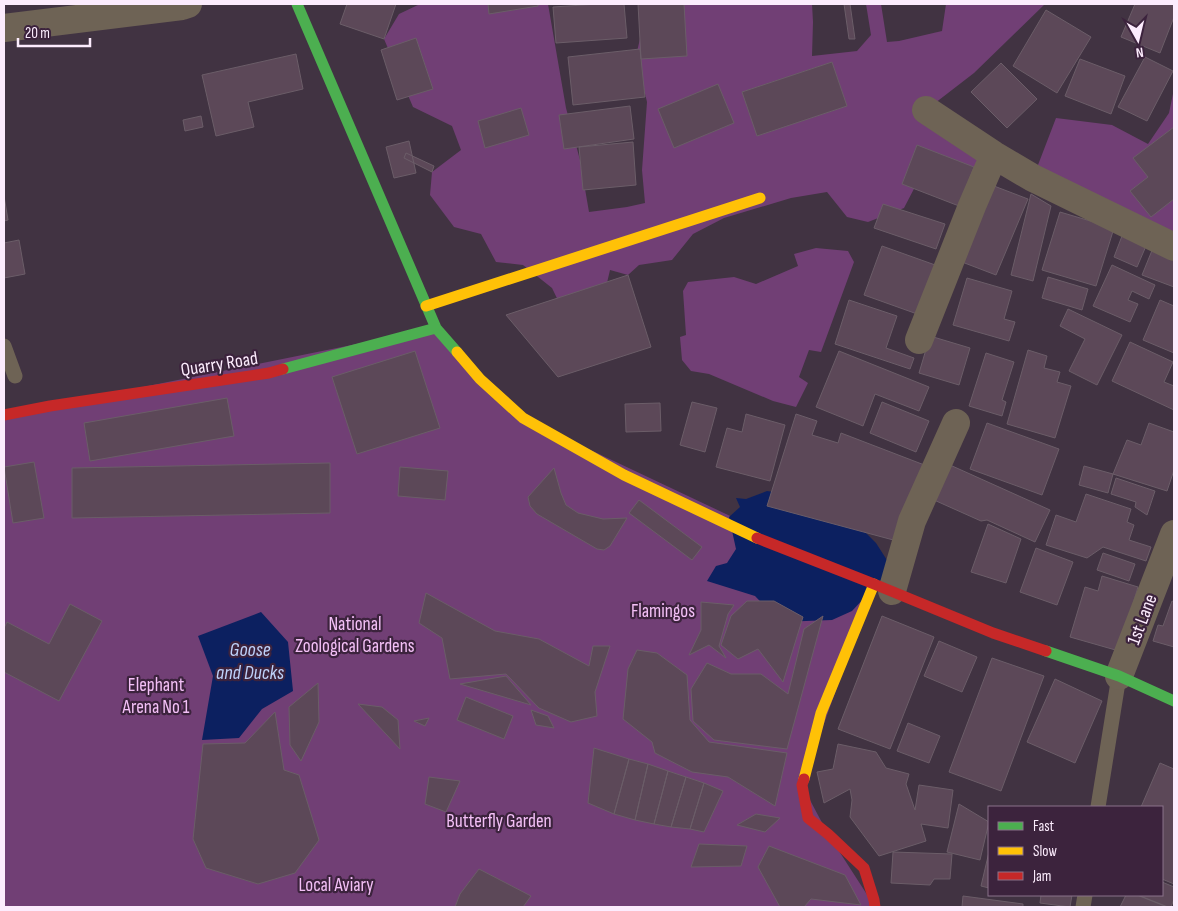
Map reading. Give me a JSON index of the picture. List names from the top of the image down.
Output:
{
  "streets": {
    "main road": ["Quarry Road"],
    "street": ["1st Lane"]
  },
  "water": ["Goose and Ducks"],
  "parks": [
    "Flamingos",
    "National Zoological Gardens",
    "Elephant Arena No 1",
    "Butterfly Garden",
    "Local Aviary"
  ],
  "legend": ["Fast", "Slow", "Jam"],
  "scale_bar": "20 m",
  "north": "bottom"
}
